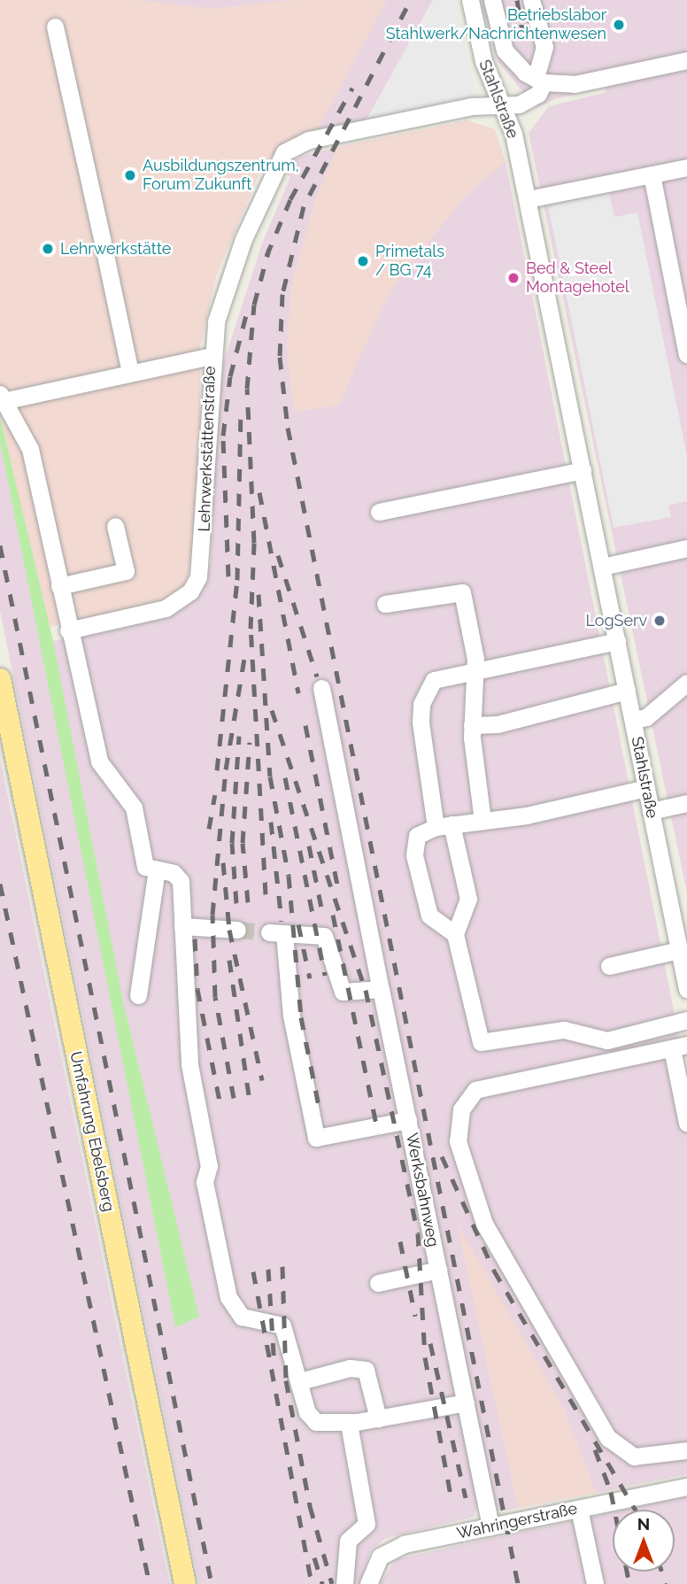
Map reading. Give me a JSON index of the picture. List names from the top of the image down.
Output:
{
  "streets": {
    "main road": ["Umfahrung Ebelsberg"],
    "street": [
      "Stahlstraße",
      "Lehrwerkstättenstraße",
      "Werksbahnweg",
      "Wahringerstraße"
    ]
  },
  "crossings": [
    ["Stahlstraße", "Lehrwerkstättenstraße"],
    ["Werksbahnweg", "Wahringerstraße"]
  ],
  "places": [
    "Betriebslabor Stahlwerk/Nachrichtenwesen",
    "Ausbildungszentrum, Forum Zukunft",
    "Lehrwerkstätte",
    "Primetals / BG 74",
    "Bed & Steel Montagehotel",
    "LogServ"
  ],
  "north": "top"
}
